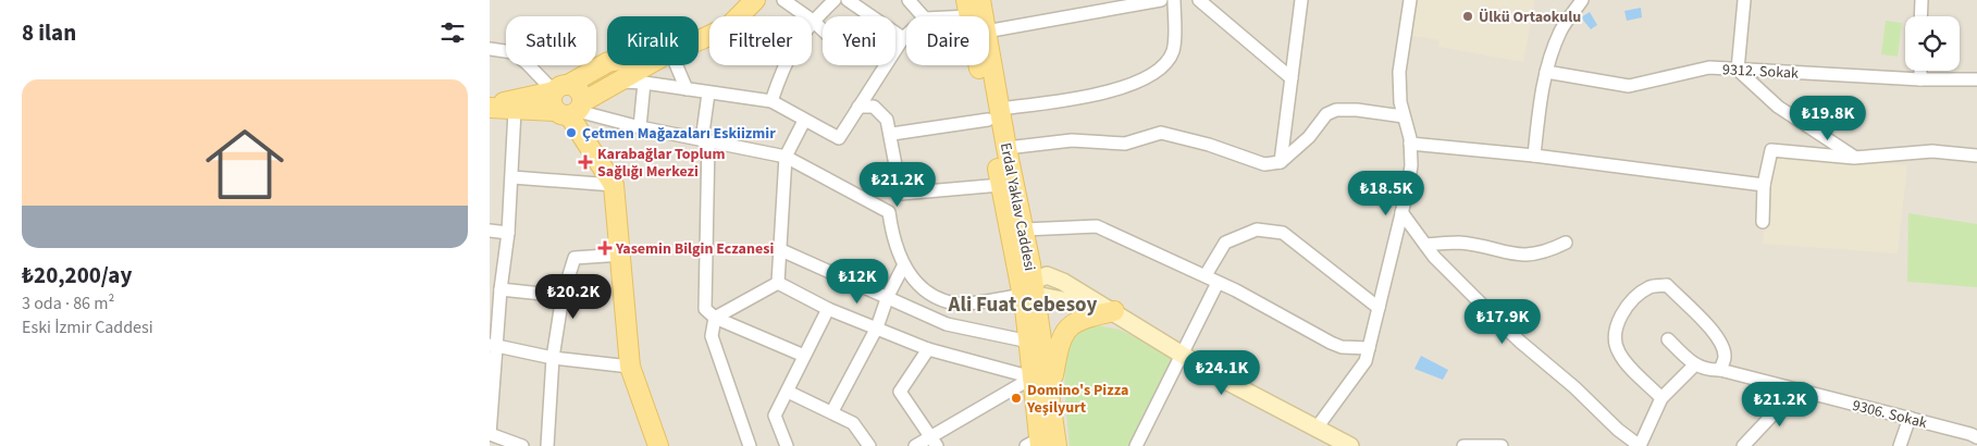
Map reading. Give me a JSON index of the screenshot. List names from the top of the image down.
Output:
{
  "streets": {
    "main road": ["Erdal Yaklav Caddesi"],
    "street": ["9312. Sokak", "9306. Sokak"]
  },
  "districts": ["Ali Fuat Cebesoy"],
  "places": {
    "other": ["Ülkü Ortaokulu", "Çetmen Mağazaları Eskiizmir", "Domino's Pizza Yeşilyurt"],
    "health": ["Karabağlar Toplum Sağlığı Merkezi", "Yasemin Bilgin Eczanesi"]
  },
  "page": {
    "heading": "8 ilan",
    "chip": [
      "Satılık",
      "Kiralık",
      "Filtreler",
      "Yeni",
      "Daire"
    ],
    "list": [
      {
        "name": "₺20,200/ay",
        "note": "3 oda · 86 m² · Eski İzmir Caddesi"
      }
    ],
    "price": [
      "₺19.8K",
      "₺21.2K",
      "₺18.5K",
      "₺12K",
      "₺20.2K",
      "₺17.9K",
      "₺24.1K",
      "₺21.2K"
    ]
  }
}
